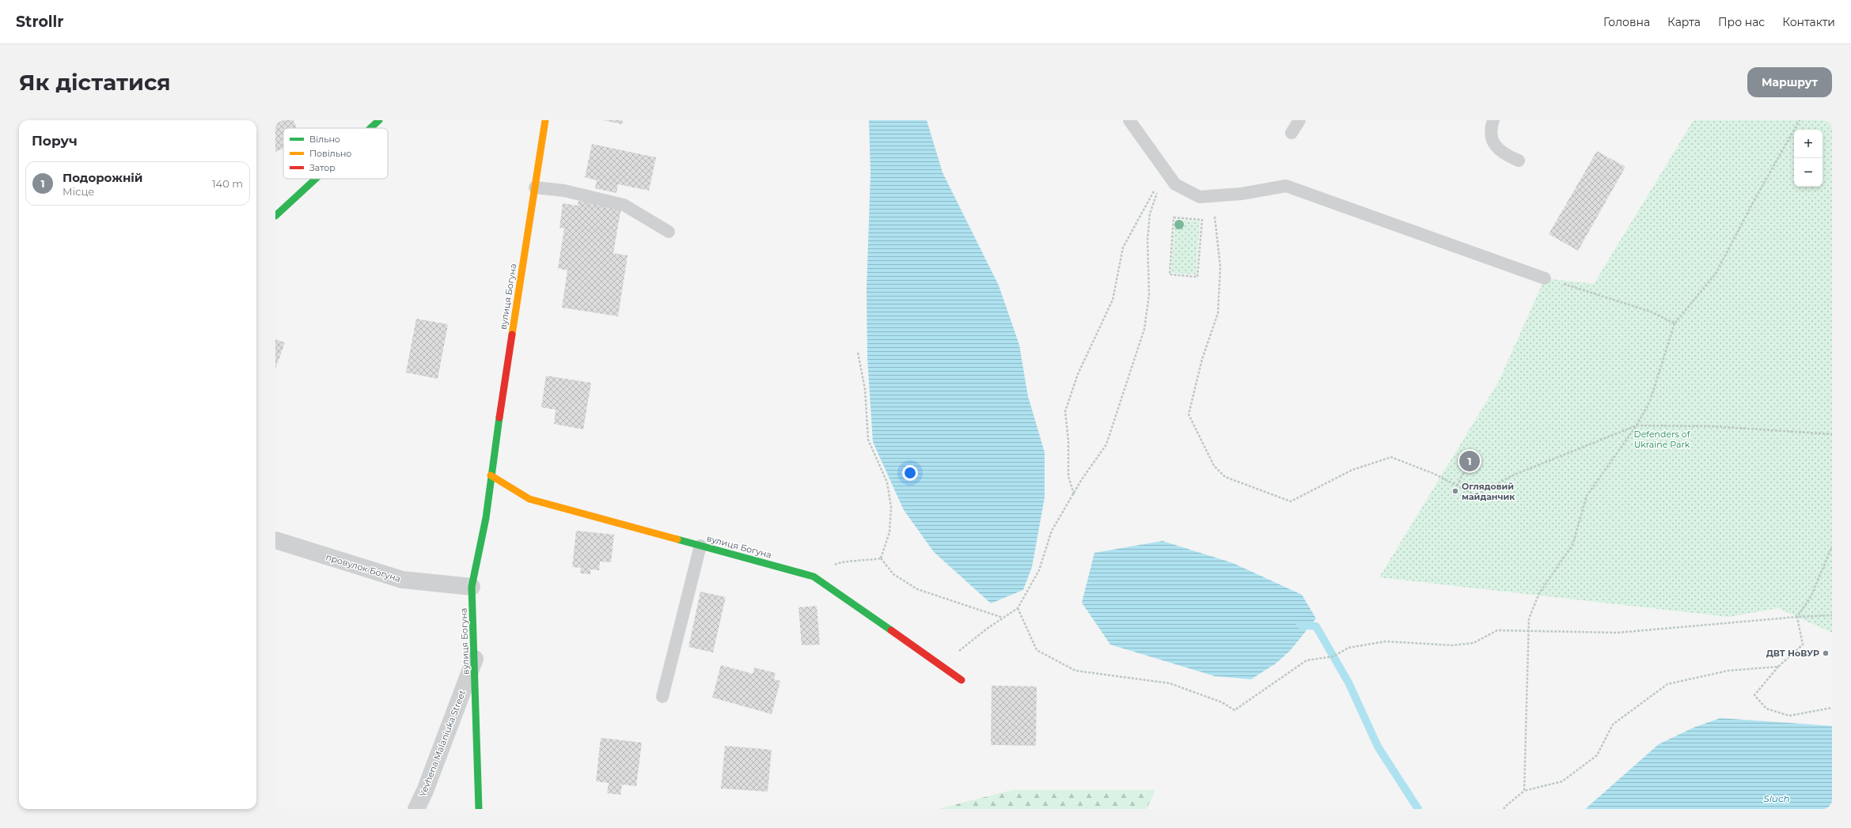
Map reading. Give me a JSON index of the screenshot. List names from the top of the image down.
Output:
{
  "streets": {
    "street": ["вулиця Богуна", "провулок Богуна", "Yevhena Malaniuka Street"]
  },
  "crossings": [
    ["вулиця Богуна", "провулок Богуна"],
    ["вулиця Богуна", "Yevhena Malaniuka Street"]
  ],
  "water": ["Sluch"],
  "parks": ["Defenders of Ukraine Park"],
  "places": ["Оглядовий майданчик", "ДВТ НоВУР"],
  "legend": ["Вільно", "Повільно", "Затор"],
  "page": {
    "header": "Strollr",
    "nav": [
      "Головна",
      "Карта",
      "Про нас",
      "Контакти"
    ],
    "buttons": "Маршрут",
    "title": "Як дістатися",
    "heading": "Поруч",
    "map_buttons": ["+", "−"],
    "list": [
      {
        "mark": "1",
        "name": "Подорожнiй",
        "note": "Місце",
        "value": "140 m"
      }
    ],
    "pins": "1"
  }
}
